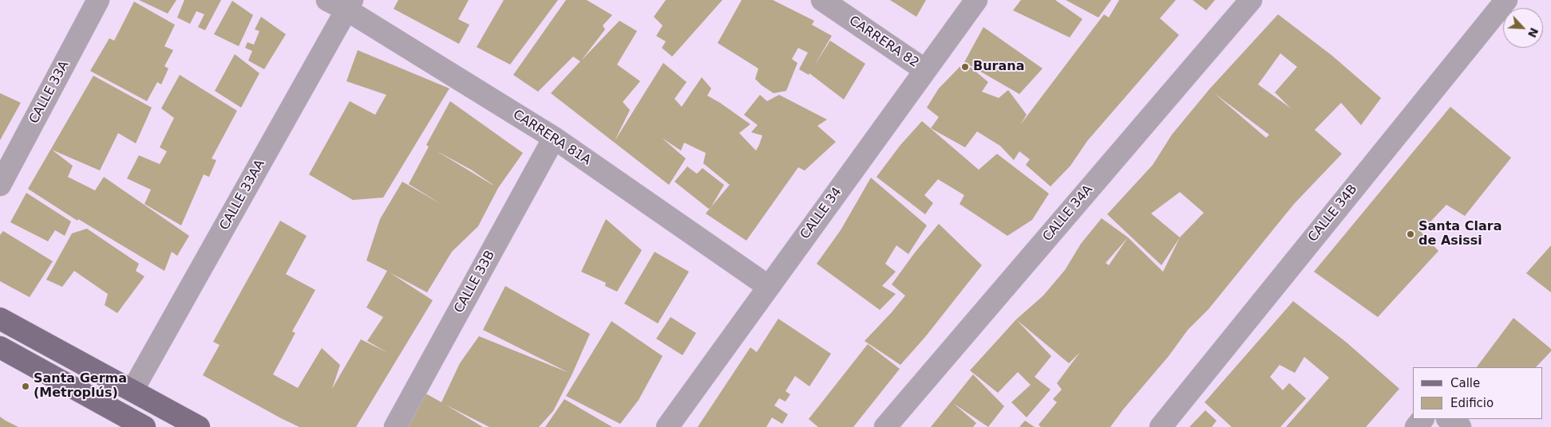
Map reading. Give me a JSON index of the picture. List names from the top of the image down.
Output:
{
  "streets": {
    "street": [
      "CARRERA 82",
      "CALLE 33A",
      "CARRERA 81A",
      "CALLE 33AA",
      "CALLE 34",
      "CALLE 34A",
      "CALLE 34B",
      "CALLE 33B"
    ]
  },
  "crossings": [
    ["CARRERA 82", "CALLE 34"],
    ["CARRERA 81A", "CALLE 33AA"],
    ["CARRERA 81A", "CALLE 34"],
    ["CARRERA 81A", "CALLE 33B"]
  ],
  "places": ["Burana", "Santa Clara de Asissi", "Santa Germa (Metroplús)"],
  "legend": ["Calle", "Edificio"],
  "north": "bottom right"
}
